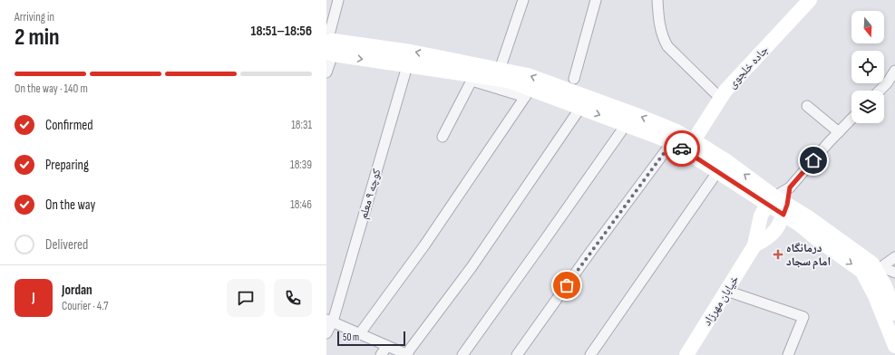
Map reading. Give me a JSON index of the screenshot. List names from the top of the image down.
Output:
{
  "streets": {
    "main road": ["جاده خلجوی", "خیابان مهرزاد"],
    "street": ["کوچه ۹ معلم"]
  },
  "places": {
    "health": ["درمانگاه امام سجاد"]
  },
  "scale_bar": "50 m",
  "north": "bottom",
  "page": {
    "heading": ["2 min", "Arriving in", "18:51–18:56"],
    "panel": ["Jordan", "Courier · 4.7"],
    "bar": "On the way · 140 m",
    "list": [
      ["Confirmed", "18:31"],
      ["Preparing", "18:39"],
      ["On the way", "18:46"],
      "Delivered"
    ],
    "round": "J",
    "scale": "50 m"
  }
}
